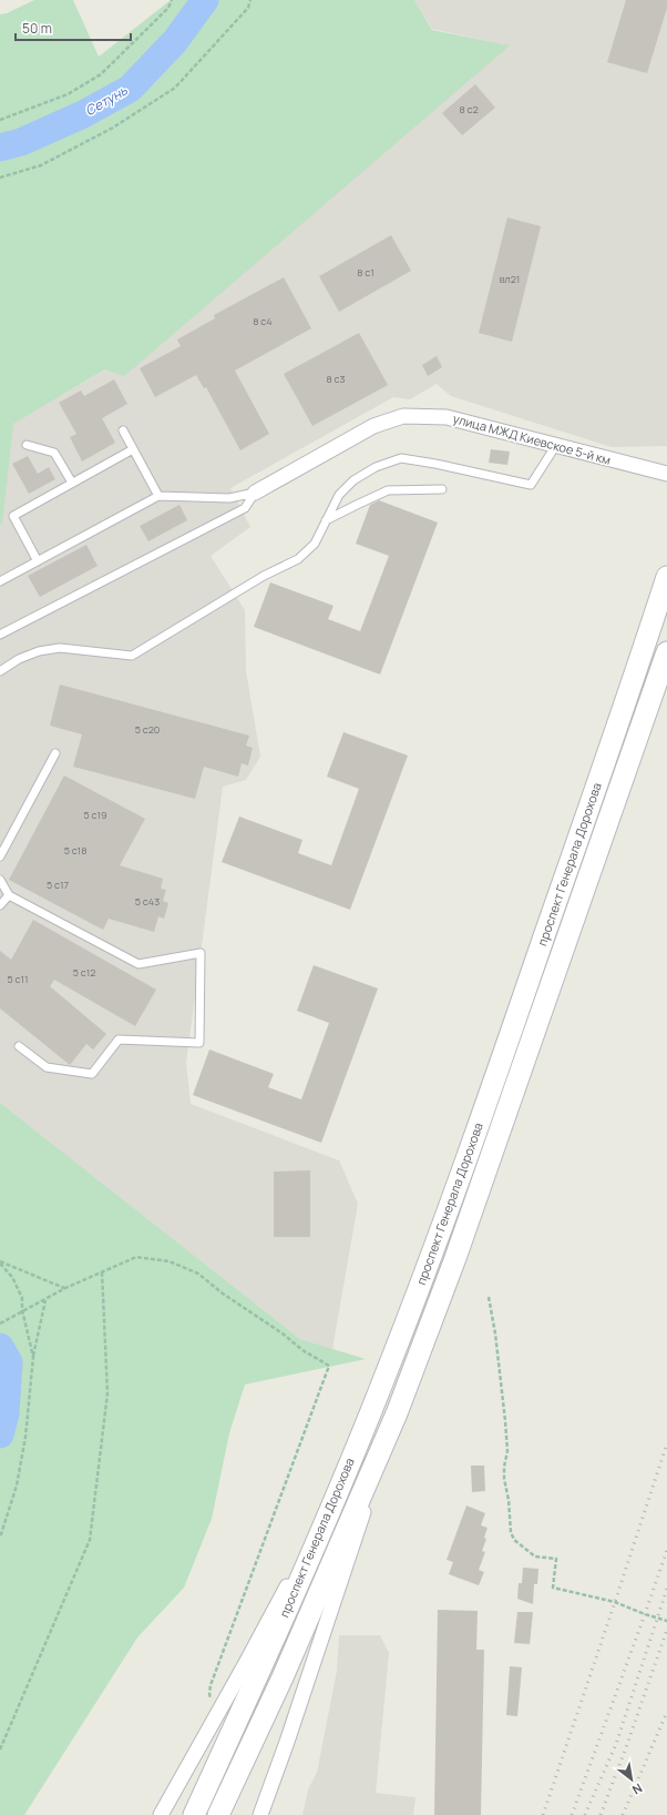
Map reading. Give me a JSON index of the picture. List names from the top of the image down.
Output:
{
  "streets": {
    "main road": ["проспект Генерала Дорохова"],
    "street": ["улица МЖД Киевское 5-й км"]
  },
  "water": ["Сетунь"],
  "house_numbers": [
    "8 с2",
    "8 с1",
    "вл21",
    "8 с4",
    "8 с3",
    "5 с20",
    "5 с19",
    "5 с18",
    "5 с17",
    "5 с43",
    "5 с12",
    "5 с11"
  ],
  "scale_bar": "50 m",
  "north": "bottom right"
}
